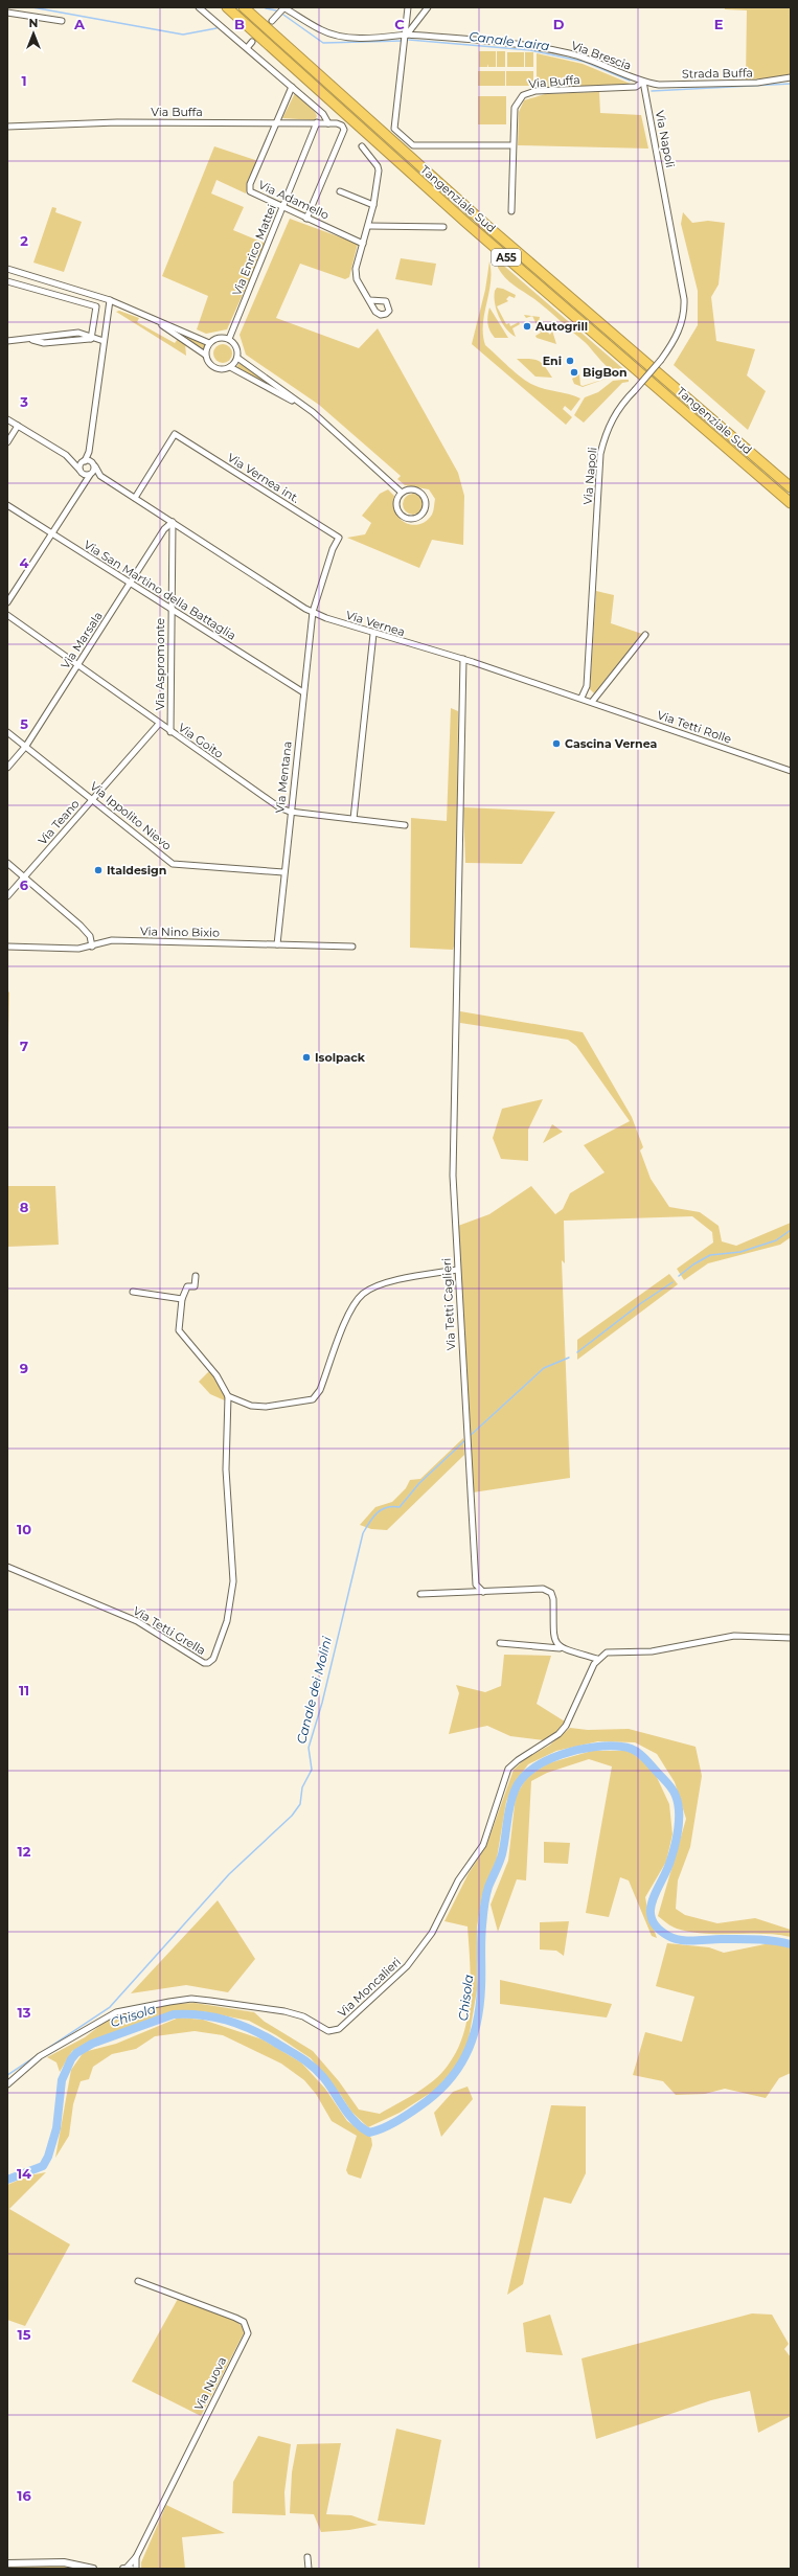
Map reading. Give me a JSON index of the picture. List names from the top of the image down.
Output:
{
  "streets": {
    "highway": ["Tangenziale Sud", "A55"],
    "street": [
      "Via Brescia",
      "Strada Buffa",
      "Via Buffa",
      "Via Napoli",
      "Via Adamello",
      "Via Enrico Mattei",
      "Via Vernea int.",
      "Via San Martino della Battaglia",
      "Via Vernea",
      "Via Marsala",
      "Via Aspromonte",
      "Via Tetti Rolle",
      "Via Goito",
      "Via Mentana",
      "Via Ippolito Nievo",
      "Via Teano",
      "Via Nino Bixio",
      "Via Tetti Caglieri",
      "Via Tetti Grella",
      "Via Moncalieri",
      "Via Nuova"
    ]
  },
  "crossings": [
    ["Via Brescia", "Strada Buffa"],
    ["Via Brescia", "Via Buffa"],
    ["Via Brescia", "Via Napoli"],
    ["Strada Buffa", "Via Buffa"],
    ["Strada Buffa", "Via Napoli"],
    ["Via Buffa", "Via Napoli"],
    ["Via Buffa", "Via Adamello"],
    ["Via Buffa", "Via Enrico Mattei"],
    ["Via Napoli", "Via Vernea"],
    ["Via Adamello", "Via Enrico Mattei"],
    ["Via Vernea int.", "Via Vernea"],
    ["Via Vernea int.", "Via Mentana"],
    ["Via San Martino della Battaglia", "Via Marsala"],
    ["Via San Martino della Battaglia", "Via Aspromonte"],
    ["Via San Martino della Battaglia", "Via Mentana"],
    ["Via Vernea", "Via Marsala"],
    ["Via Vernea", "Via Aspromonte"],
    ["Via Vernea", "Via Tetti Rolle"],
    ["Via Vernea", "Via Mentana"],
    ["Via Vernea", "Via Tetti Caglieri"],
    ["Via Marsala", "Via Aspromonte"],
    ["Via Marsala", "Via Goito"],
    ["Via Marsala", "Via Ippolito Nievo"],
    ["Via Aspromonte", "Via Goito"],
    ["Via Goito", "Via Mentana"],
    ["Via Goito", "Via Teano"],
    ["Via Mentana", "Via Ippolito Nievo"],
    ["Via Mentana", "Via Nino Bixio"],
    ["Via Ippolito Nievo", "Via Teano"]
  ],
  "water": ["Canale Laira", "Canale dei Molini", "Chisola"],
  "places": [
    "Autogrill",
    "Eni",
    "BigBon",
    "Cascina Vernea",
    "Italdesign",
    "Isolpack"
  ],
  "north": "top",
  "grid": {
    "columns": [
      "A",
      "B",
      "C",
      "D",
      "E"
    ],
    "rows": [
      "1",
      "2",
      "3",
      "4",
      "5",
      "6",
      "7",
      "8",
      "9",
      "10",
      "11",
      "12",
      "13",
      "14",
      "15",
      "16"
    ]
  }
}
